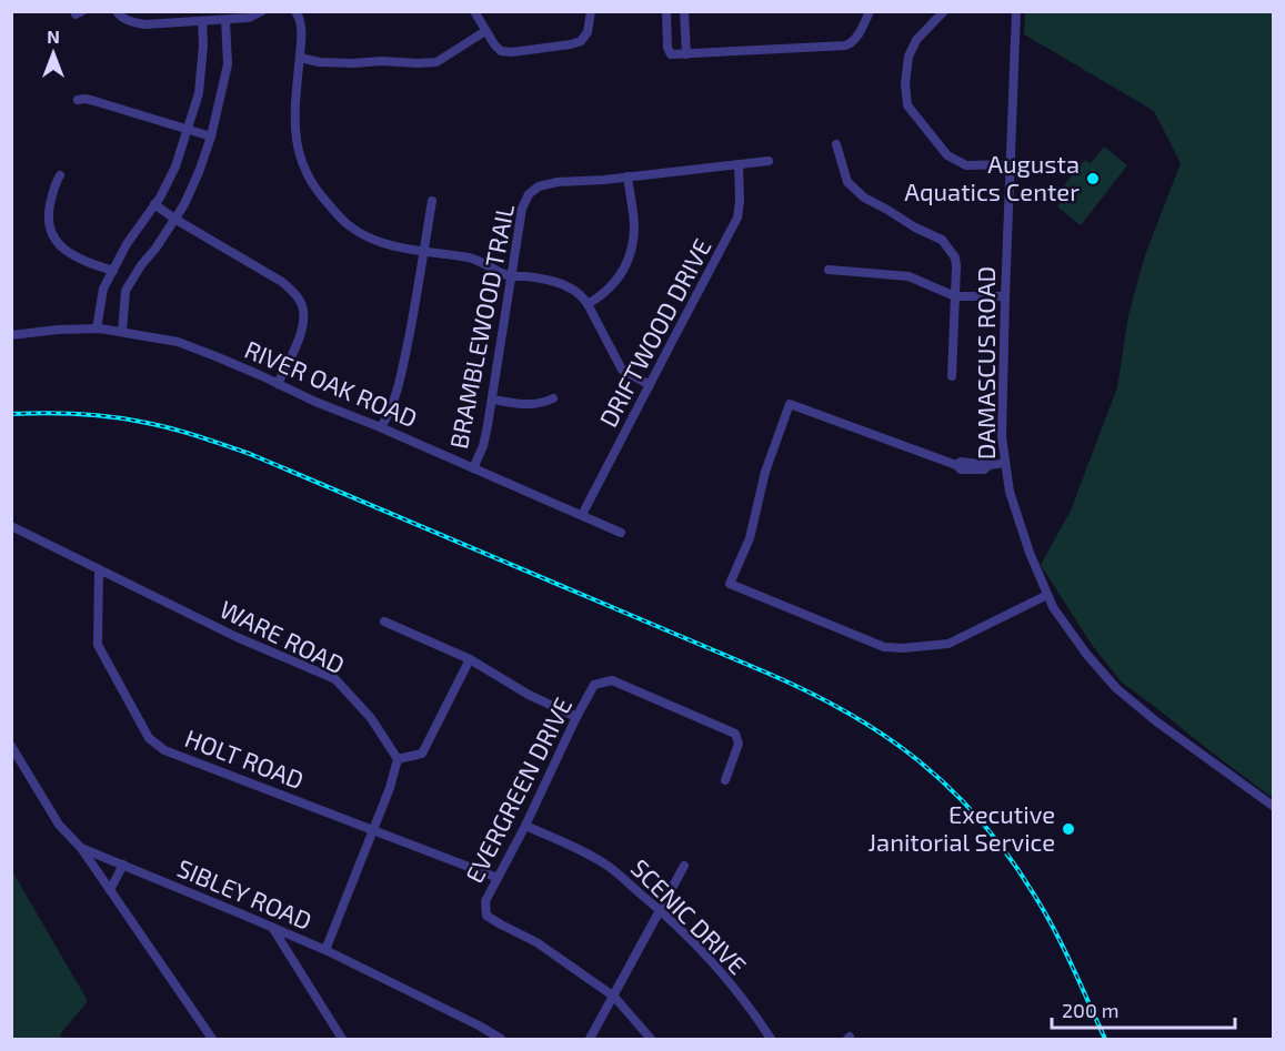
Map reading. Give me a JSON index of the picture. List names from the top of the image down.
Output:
{
  "streets": {
    "street": [
      "BRAMBLEWOOD TRAIL",
      "DRIFTWOOD DRIVE",
      "DAMASCUS ROAD",
      "RIVER OAK ROAD",
      "WARE ROAD",
      "HOLT ROAD",
      "EVERGREEN DRIVE",
      "SIBLEY ROAD",
      "SCENIC DRIVE"
    ]
  },
  "crossings": [
    ["BRAMBLEWOOD TRAIL", "DRIFTWOOD DRIVE"],
    ["BRAMBLEWOOD TRAIL", "RIVER OAK ROAD"],
    ["DRIFTWOOD DRIVE", "RIVER OAK ROAD"],
    ["WARE ROAD", "HOLT ROAD"],
    ["HOLT ROAD", "EVERGREEN DRIVE"],
    ["EVERGREEN DRIVE", "SCENIC DRIVE"]
  ],
  "places": ["Augusta Aquatics Center", "Executive Janitorial Service"],
  "scale_bar": "200 m",
  "north": "top"
}
